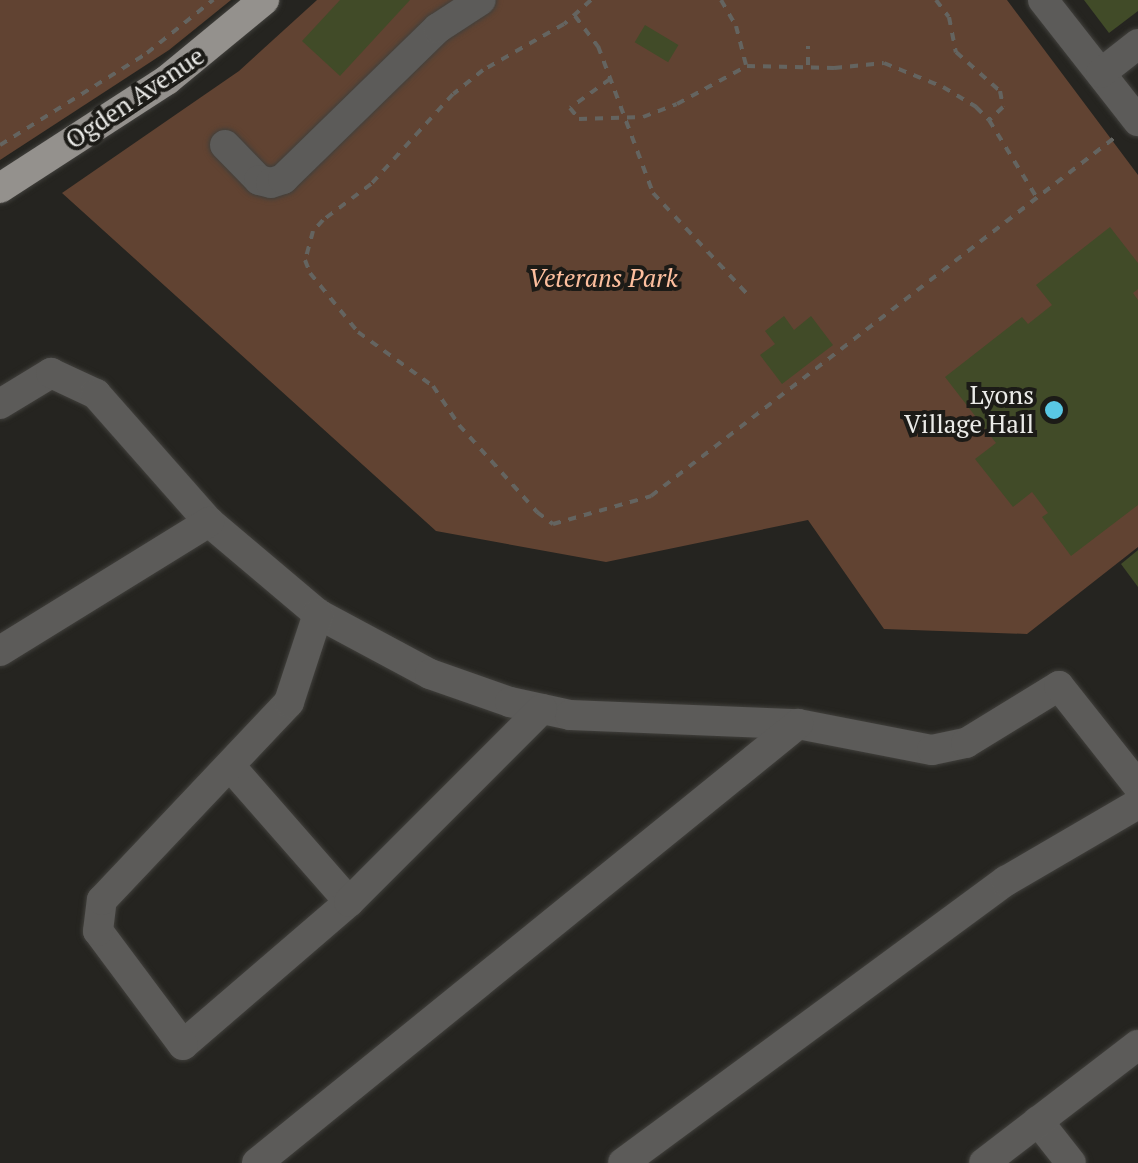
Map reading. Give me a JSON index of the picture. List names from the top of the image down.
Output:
{
  "streets": {
    "main road": ["Ogden Avenue"]
  },
  "parks": ["Veterans Park"],
  "places": ["Lyons Village Hall"]
}
